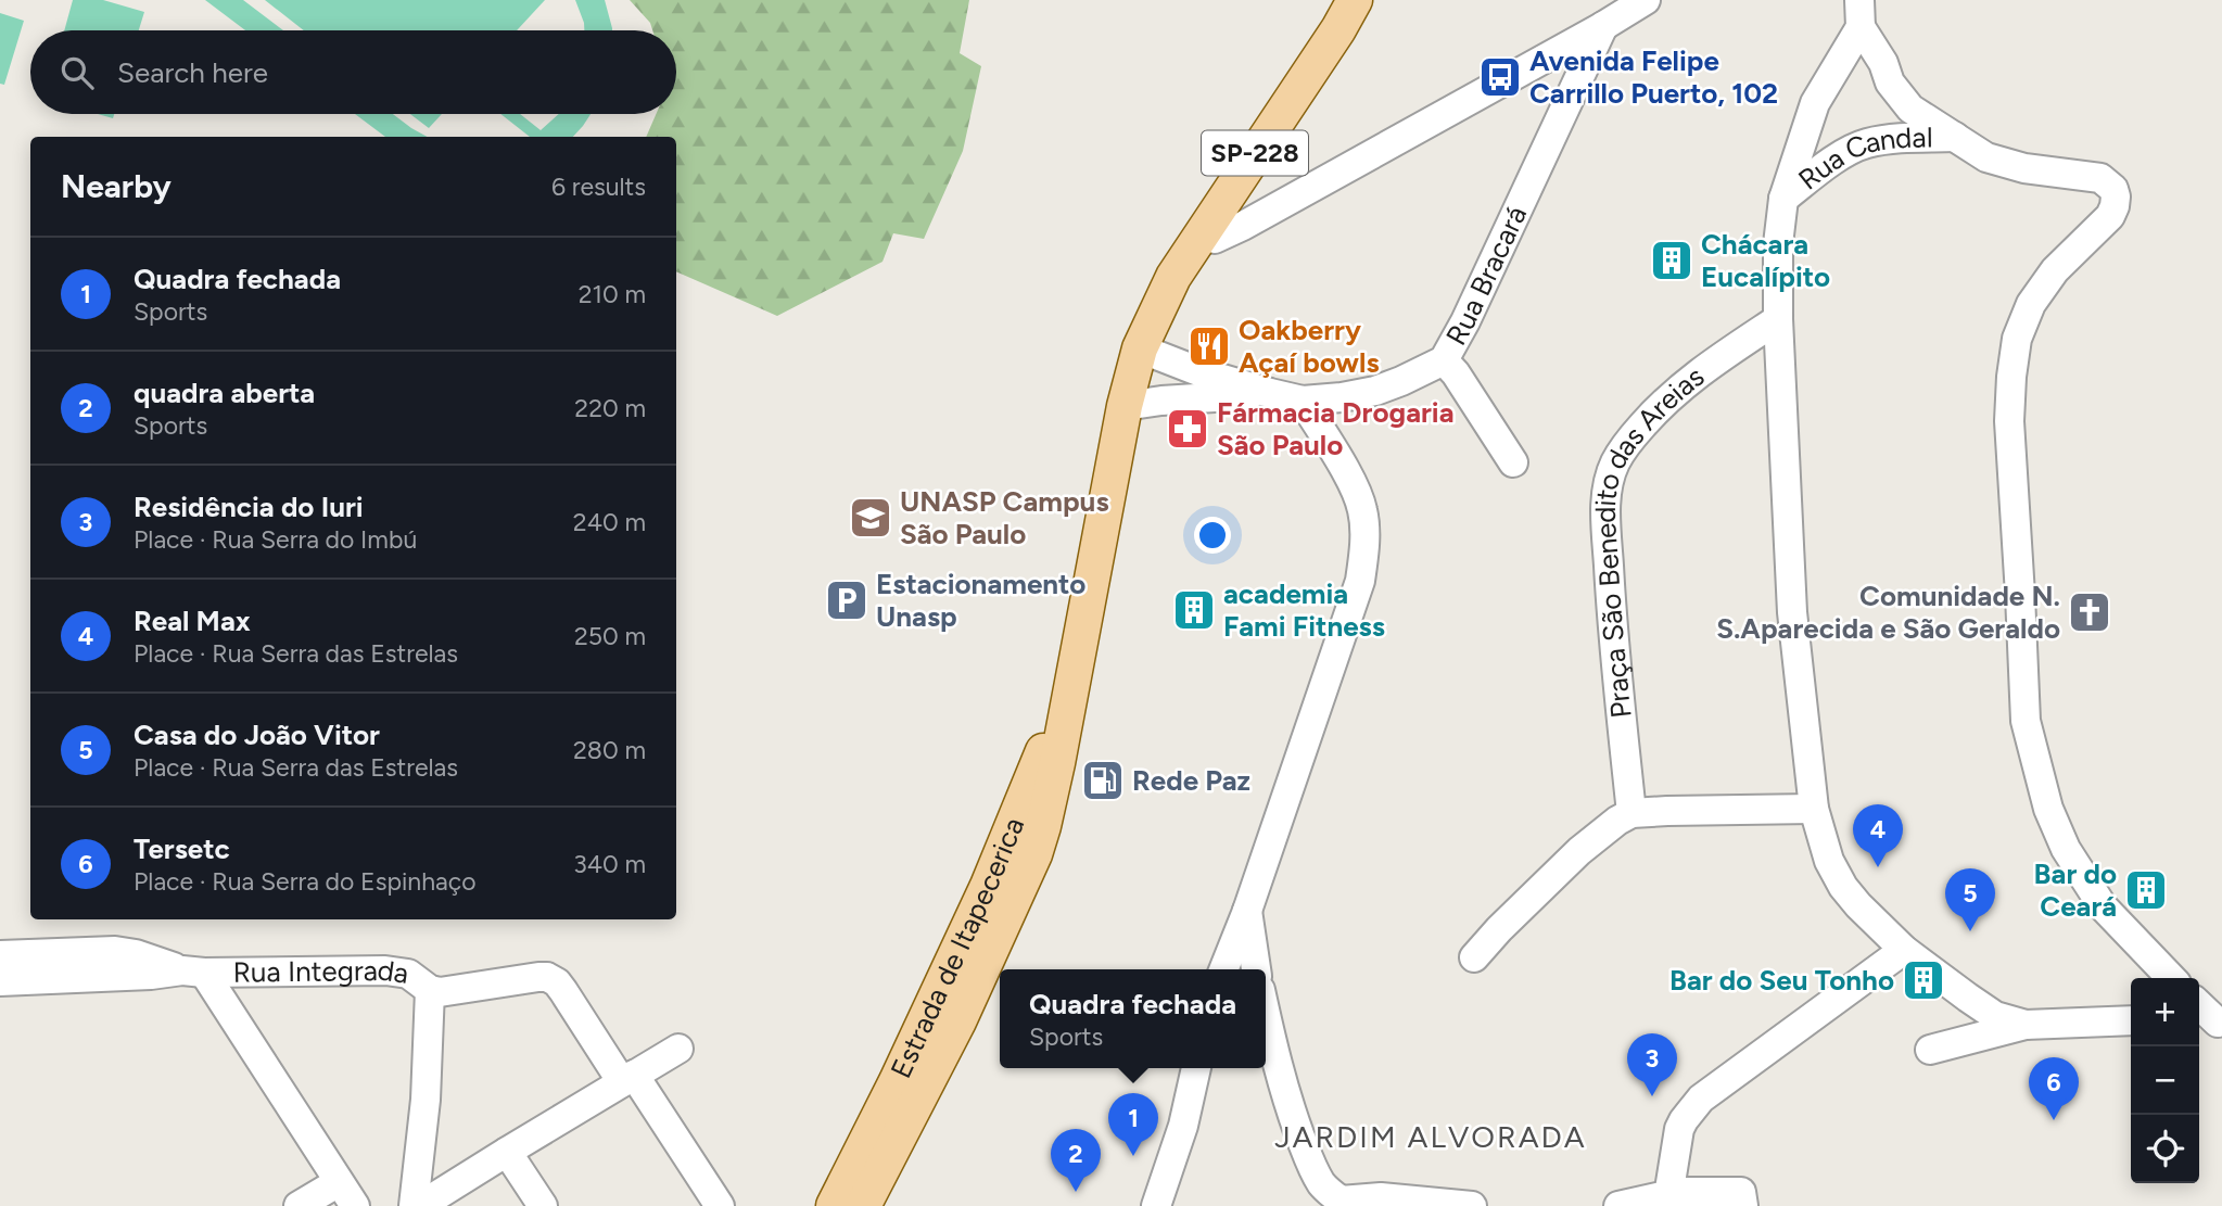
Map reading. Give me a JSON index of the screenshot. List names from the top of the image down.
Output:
{
  "streets": {
    "main road": ["SP-228", "Estrada de Itapecerica"],
    "street": [
      "Rua Candal",
      "Rua Bracará",
      "Praça São Benedito das Areias",
      "Rua Integrada"
    ]
  },
  "crossings": [
    ["Rua Bracará", "Estrada de Itapecerica"]
  ],
  "districts": ["JARDIM ALVORADA"],
  "places": {
    "bus stop": ["Avenida Felipe Carrillo Puerto, 102"],
    "building": [
      "Chácara Eucalípito",
      "academia Fami Fitness",
      "Bar do Ceará",
      "Bar do Seu Tonho"
    ],
    "restaurant": ["Oakberry Açaí bowls"],
    "pharmacy": ["Fármacia Drogaria São Paulo"],
    "school or university": ["UNASP Campus São Paulo"],
    "parking": ["Estacionamento Unasp"],
    "church": ["Comunidade N. S.Aparecida e São Geraldo"],
    "fuel station": ["Rede Paz"]
  },
  "page": {
    "search": "Search here",
    "heading": ["Nearby", "6 results"],
    "list": [
      {
        "mark": "1",
        "name": "Quadra fechada",
        "note": "Sports",
        "value": "210 m"
      },
      {
        "mark": "2",
        "name": "quadra aberta",
        "note": "Sports",
        "value": "220 m"
      },
      {
        "mark": "3",
        "name": "Residência do Iuri",
        "note": "Place · Rua Serra do Imbú",
        "value": "240 m"
      },
      {
        "mark": "4",
        "name": "Real Max",
        "note": "Place · Rua Serra das Estrelas",
        "value": "250 m"
      },
      {
        "mark": "5",
        "name": "Casa do João Vitor",
        "note": "Place · Rua Serra das Estrelas",
        "value": "280 m"
      },
      {
        "mark": "6",
        "name": "Tersetc",
        "note": "Place · Rua Serra do Espinhaço",
        "value": "340 m"
      }
    ],
    "pins": [
      "4",
      "5",
      "3",
      "6",
      "1",
      "2"
    ],
    "popup": ["Quadra fechada", "Sports"],
    "map_buttons": ["+", "−"]
  }
}
